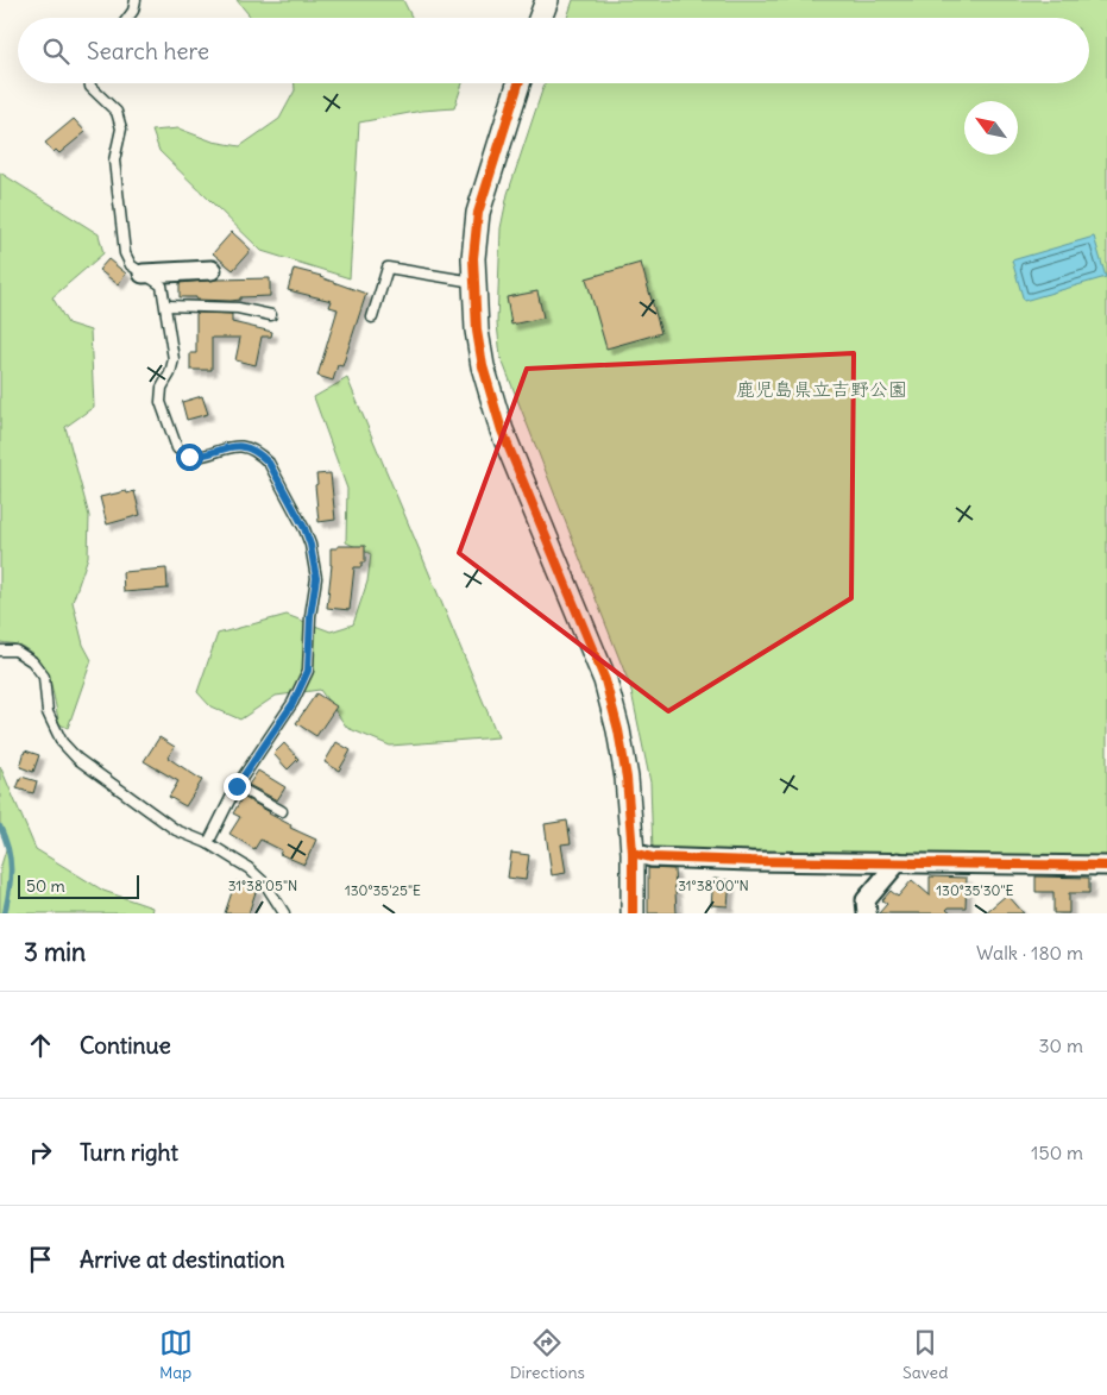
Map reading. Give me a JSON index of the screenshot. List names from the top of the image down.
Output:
{
  "parks": ["鹿児島県立吉野公園"],
  "scale_bar": "50 m",
  "north": "top left",
  "page": {
    "search": "Search here",
    "scale": "50 m",
    "heading": ["3 min", "Walk · 180 m"],
    "list": [
      ["Continue", "30 m"],
      ["Turn right", "150 m"],
      "Arrive at destination"
    ],
    "nav": ["Map", "Directions", "Saved"]
  },
  "coordinates": [
    "31°38'05\"N",
    "31°38'00\"N",
    "130°35'25\"E",
    "130°35'30\"E"
  ]
}
